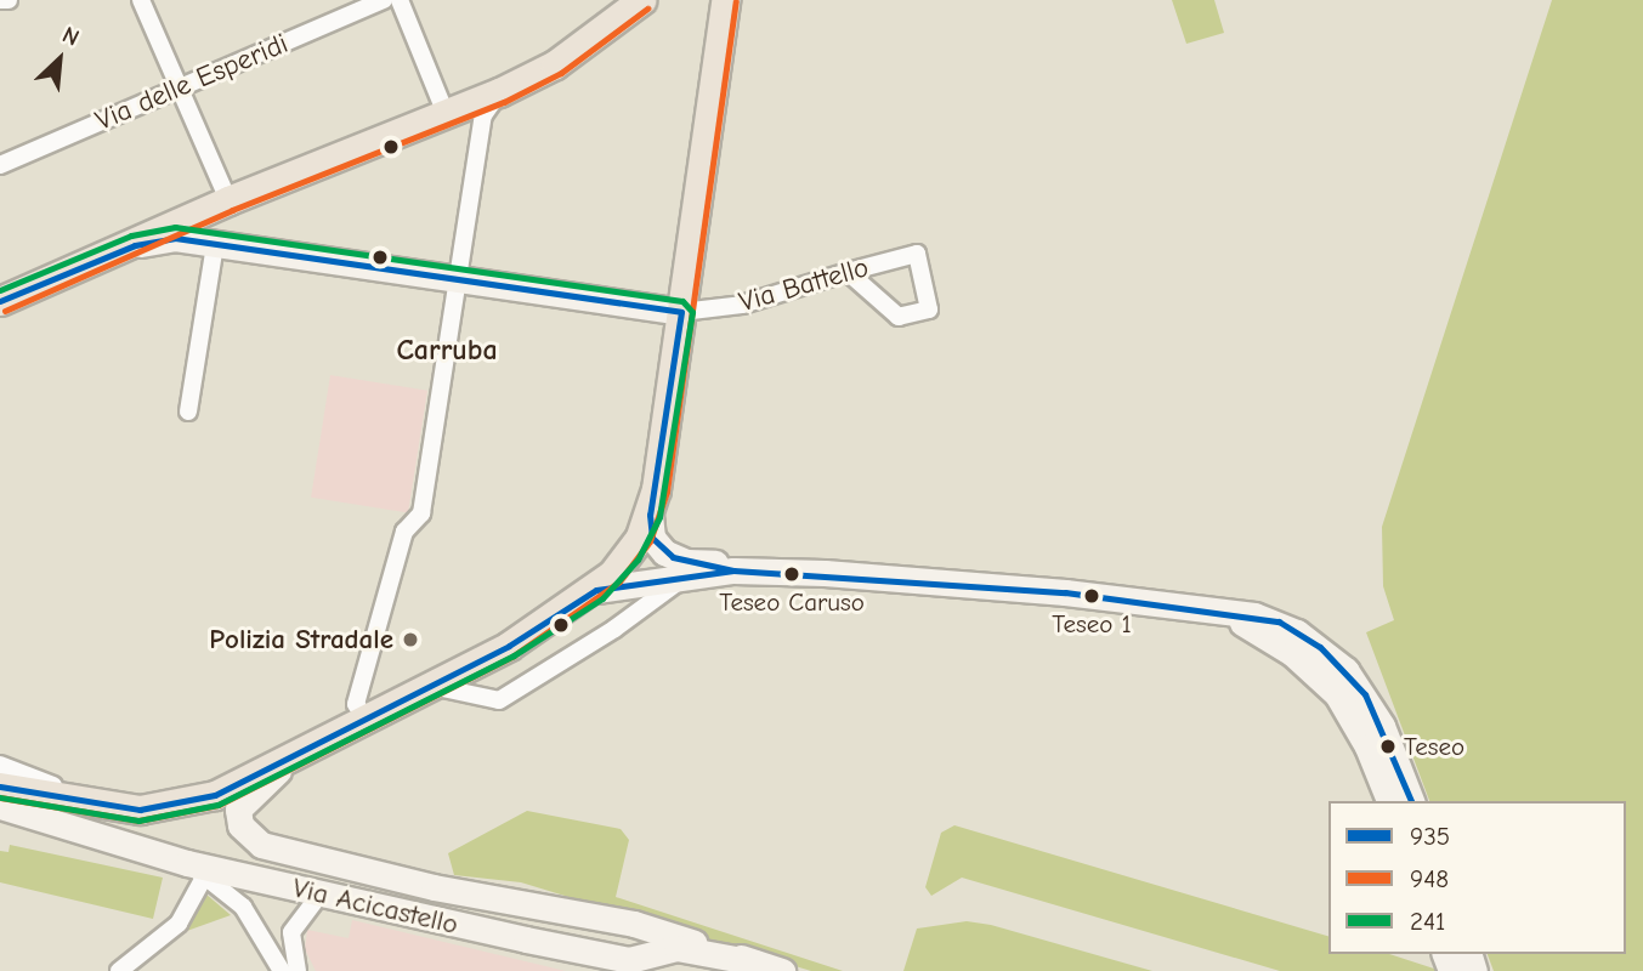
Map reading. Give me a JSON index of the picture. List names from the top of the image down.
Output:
{
  "streets": {
    "main road": ["Via Battello", "Via Acicastello"],
    "street": ["Via delle Esperidi"]
  },
  "districts": ["Carruba"],
  "places": [
    "Teseo Caruso",
    "Teseo 1",
    "Polizia Stradale",
    "Teseo"
  ],
  "lines": ["transit line 948", "transit line 241", "transit line 935"],
  "legend": ["935", "948", "241"],
  "north": "top right"
}
